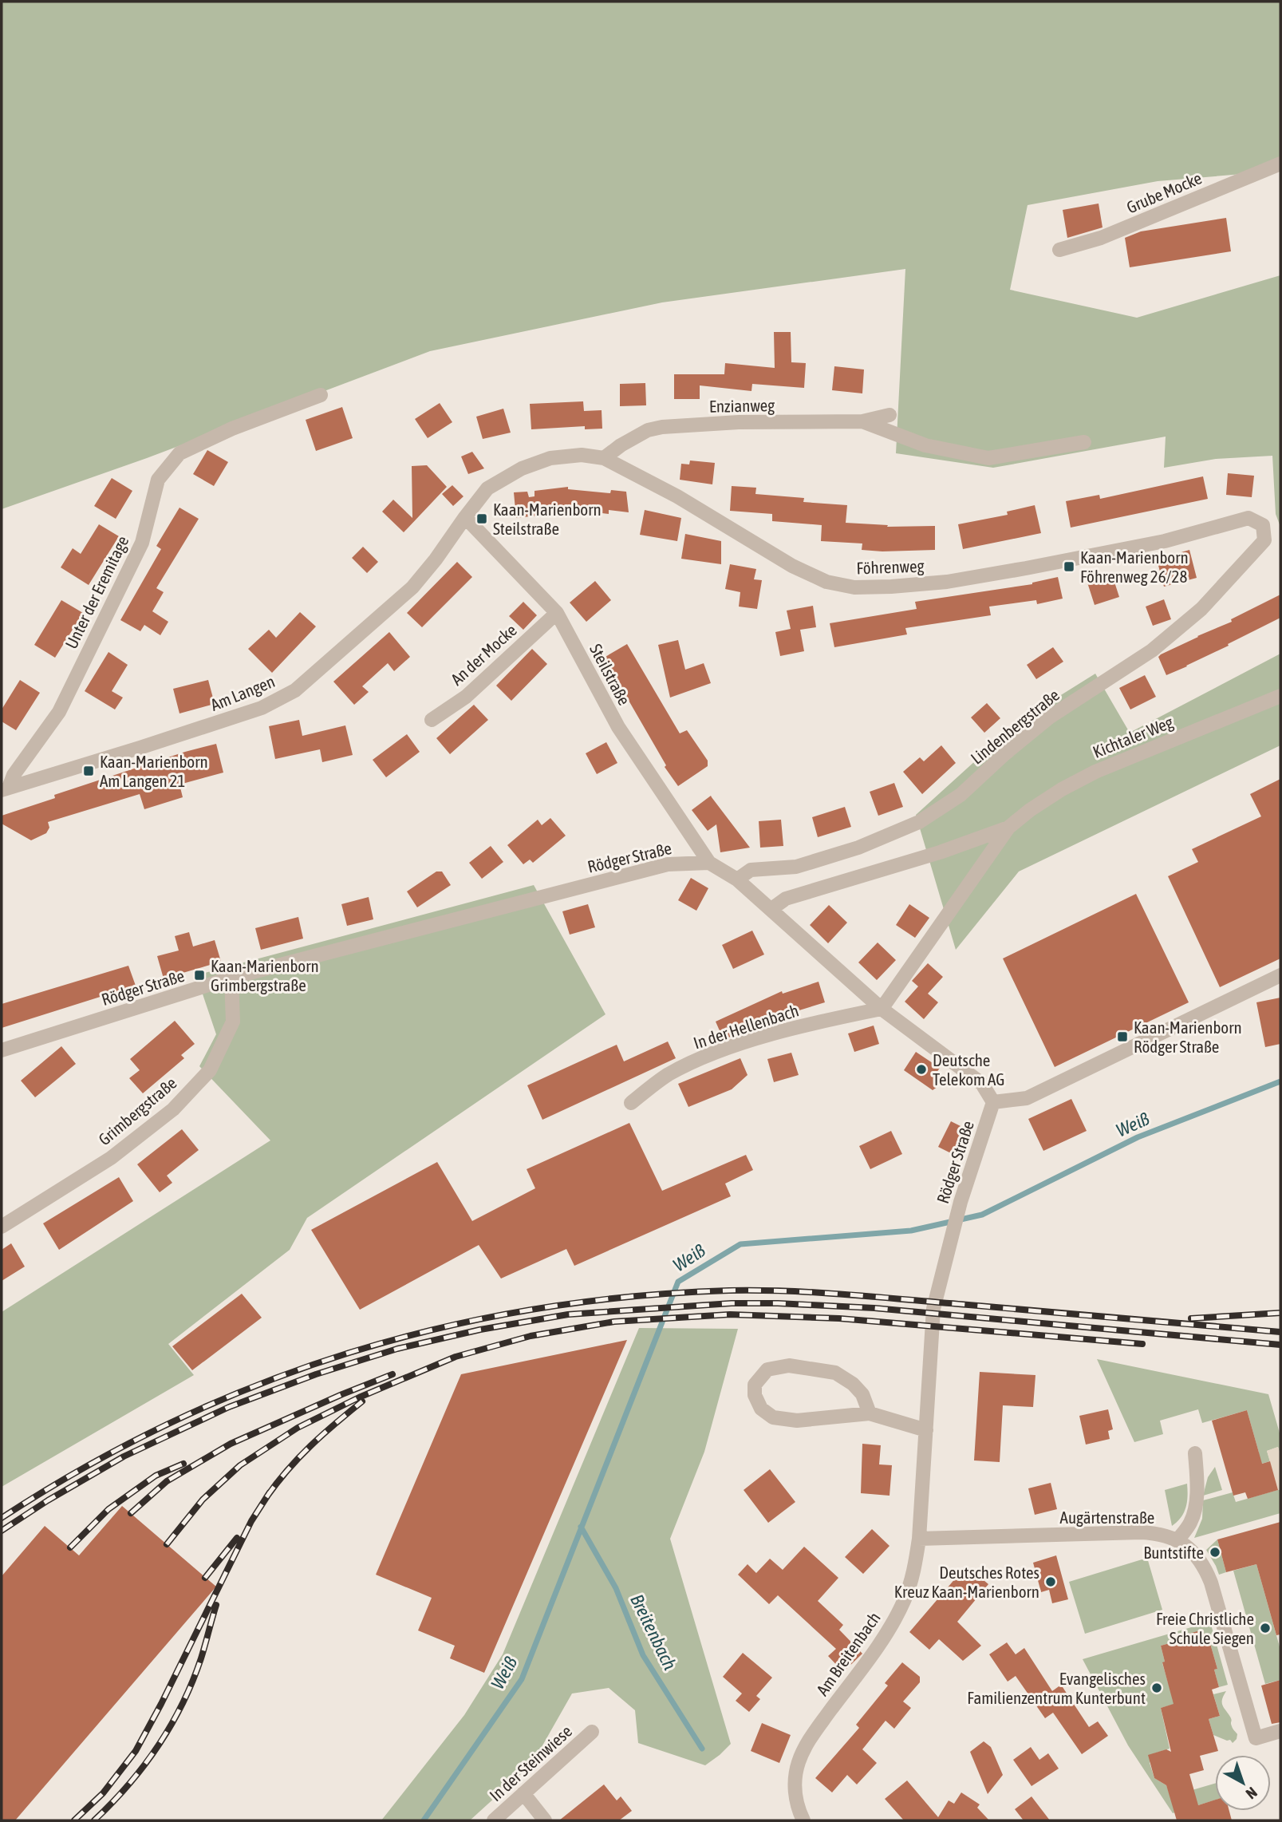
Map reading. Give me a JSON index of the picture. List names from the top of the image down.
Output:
{
  "streets": {
    "street": [
      "Grube Mocke",
      "Enzianweg",
      "Föhrenweg",
      "Unter der Eremitage",
      "An der Mocke",
      "Steilstraße",
      "Am Langen",
      "Lindenbergstraße",
      "Kichtaler Weg",
      "Rödger Straße",
      "In der Hellenbach",
      "Grimbergstraße",
      "Augärtenstraße",
      "Am Breitenbach",
      "In der Steinwiese"
    ]
  },
  "crossings": [
    ["Enzianweg", "Föhrenweg"],
    ["Föhrenweg", "Steilstraße"],
    ["Föhrenweg", "Am Langen"],
    ["Föhrenweg", "Lindenbergstraße"],
    ["Unter der Eremitage", "Am Langen"],
    ["An der Mocke", "Steilstraße"],
    ["Steilstraße", "Am Langen"],
    ["Steilstraße", "Rödger Straße"],
    ["Kichtaler Weg", "In der Hellenbach"],
    ["Rödger Straße", "Grimbergstraße"],
    ["Rödger Straße", "Am Breitenbach"],
    ["Augärtenstraße", "Am Breitenbach"]
  ],
  "water": ["Weiß", "Breitenbach"],
  "places": {
    "transit": [
      "Kaan-Marienborn Steilstraße",
      "Kaan-Marienborn Föhrenweg 26/28",
      "Kaan-Marienborn Am Langen 21",
      "Kaan-Marienborn Grimbergstraße",
      "Kaan-Marienborn Rödger Straße"
    ],
    "other": [
      "Deutsche Telekom AG",
      "Buntstifte",
      "Deutsches Rotes Kreuz Kaan-Marienborn",
      "Freie Christliche Schule Siegen",
      "Evangelisches Familienzentrum Kunterbunt"
    ]
  },
  "north": "bottom right"
}
